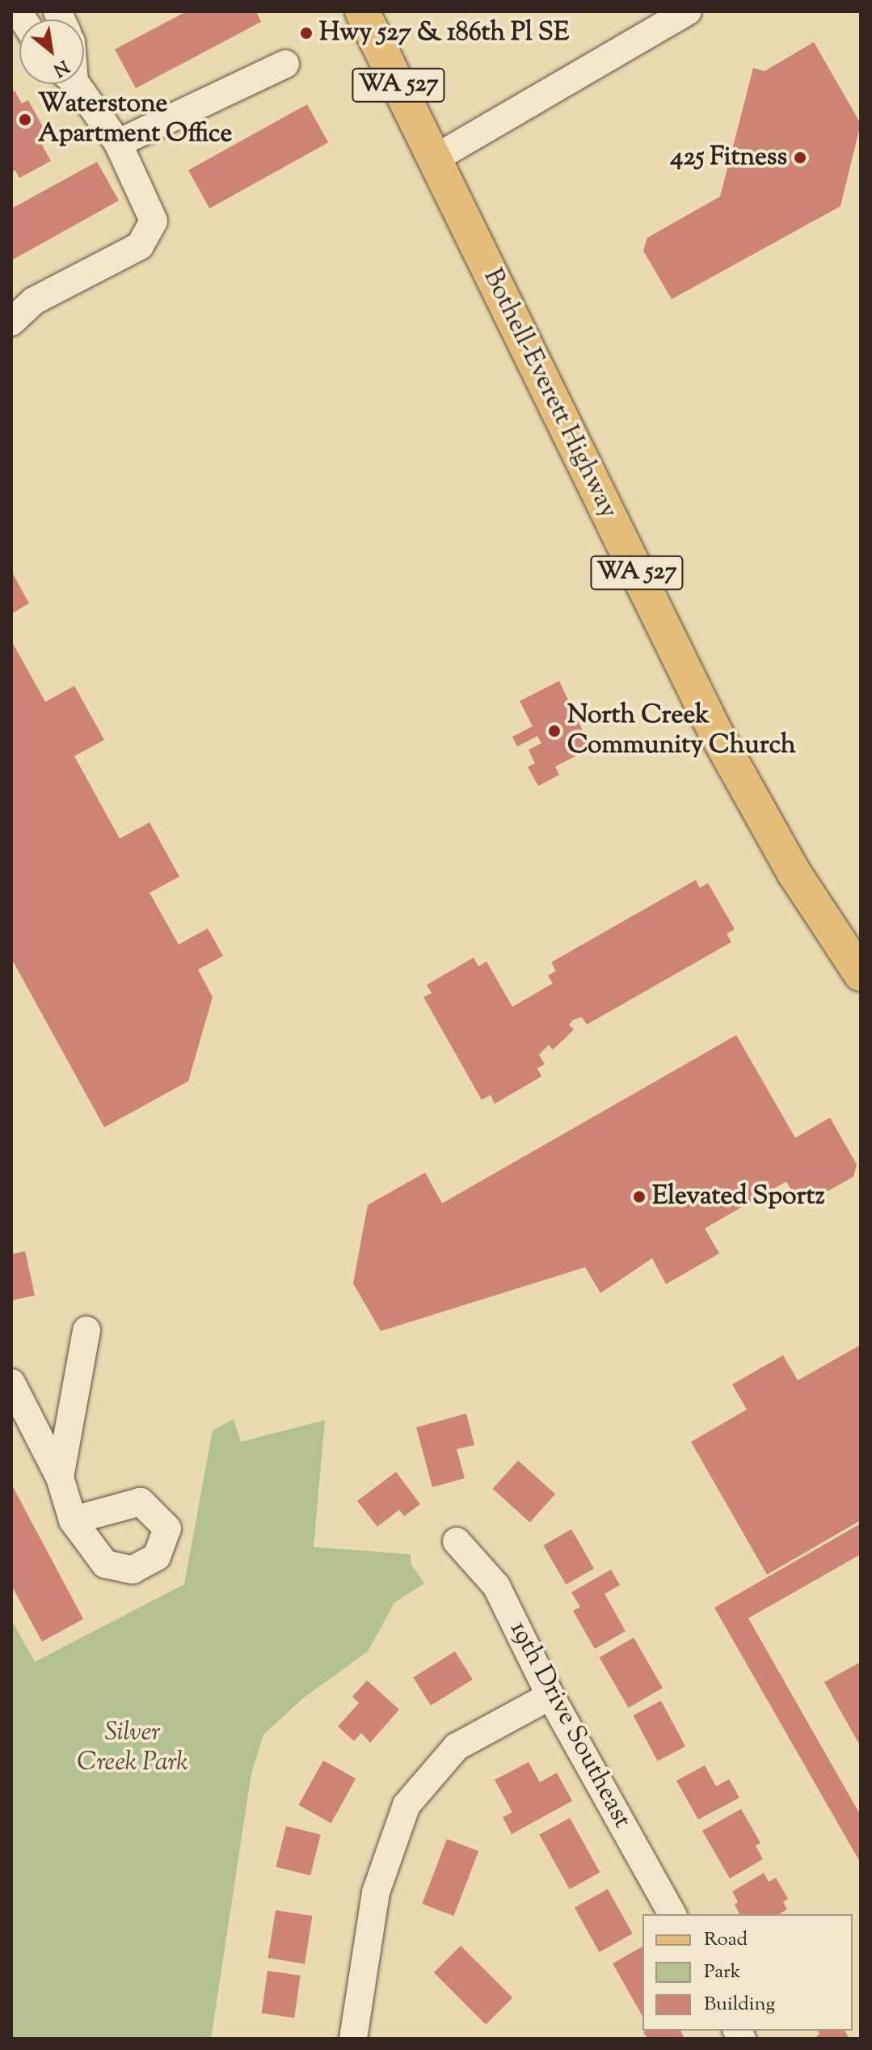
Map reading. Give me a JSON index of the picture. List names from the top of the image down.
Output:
{
  "streets": {
    "main road": ["WA 527", "Bothell-Everett Highway"],
    "street": ["19th Drive Southeast"]
  },
  "parks": ["Silver Creek Park"],
  "places": [
    "Hwy 527 & 186th Pl SE",
    "Waterstone Apartment Office",
    "425 Fitness",
    "North Creek Community Church",
    "Elevated Sportz"
  ],
  "legend": ["Road", "Park", "Building"],
  "north": "bottom right"
}
